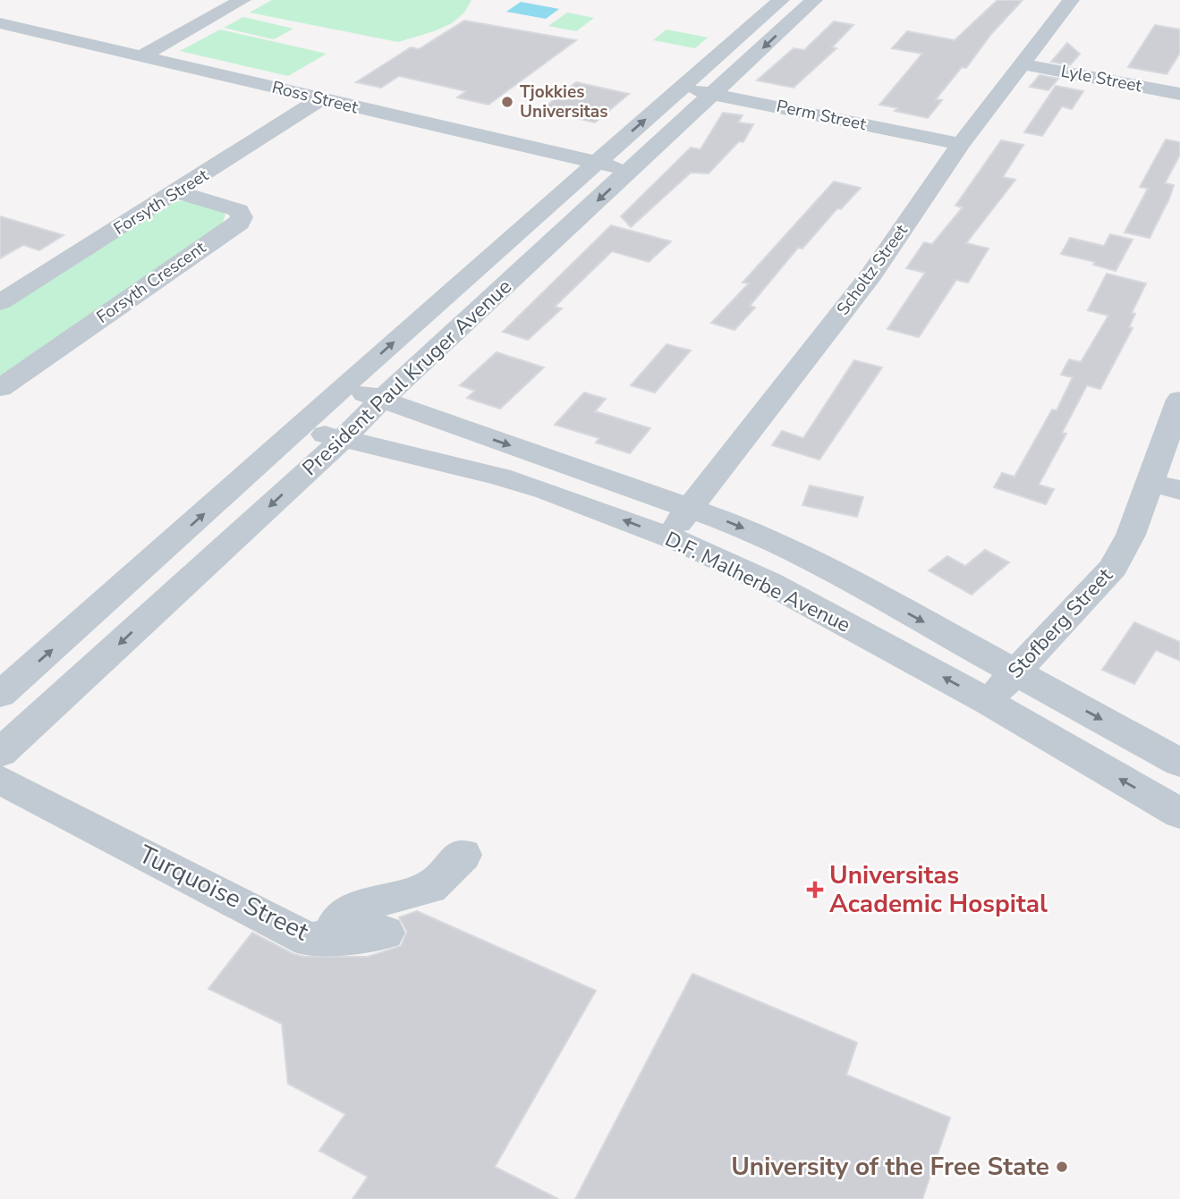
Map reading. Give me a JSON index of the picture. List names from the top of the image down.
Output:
{
  "streets": {
    "street": [
      "Lyle Street",
      "Ross Street",
      "Perm Street",
      "Forsyth Street",
      "Scholtz Street",
      "Forsyth Crescent",
      "President Paul Kruger Avenue",
      "D.F. Malherbe Avenue",
      "Stofberg Street",
      "Turquoise Street"
    ]
  },
  "crossings": [
    ["Lyle Street", "Scholtz Street"],
    ["Ross Street", "Forsyth Street"],
    ["Ross Street", "President Paul Kruger Avenue"],
    ["Perm Street", "Scholtz Street"],
    ["Perm Street", "President Paul Kruger Avenue"],
    ["Forsyth Street", "Forsyth Crescent"],
    ["Scholtz Street", "D.F. Malherbe Avenue"],
    ["President Paul Kruger Avenue", "D.F. Malherbe Avenue"],
    ["D.F. Malherbe Avenue", "Stofberg Street"]
  ],
  "places": {
    "other": ["Tjokkies Universitas", "University of the Free State"],
    "health": ["Universitas Academic Hospital"]
  }
}
